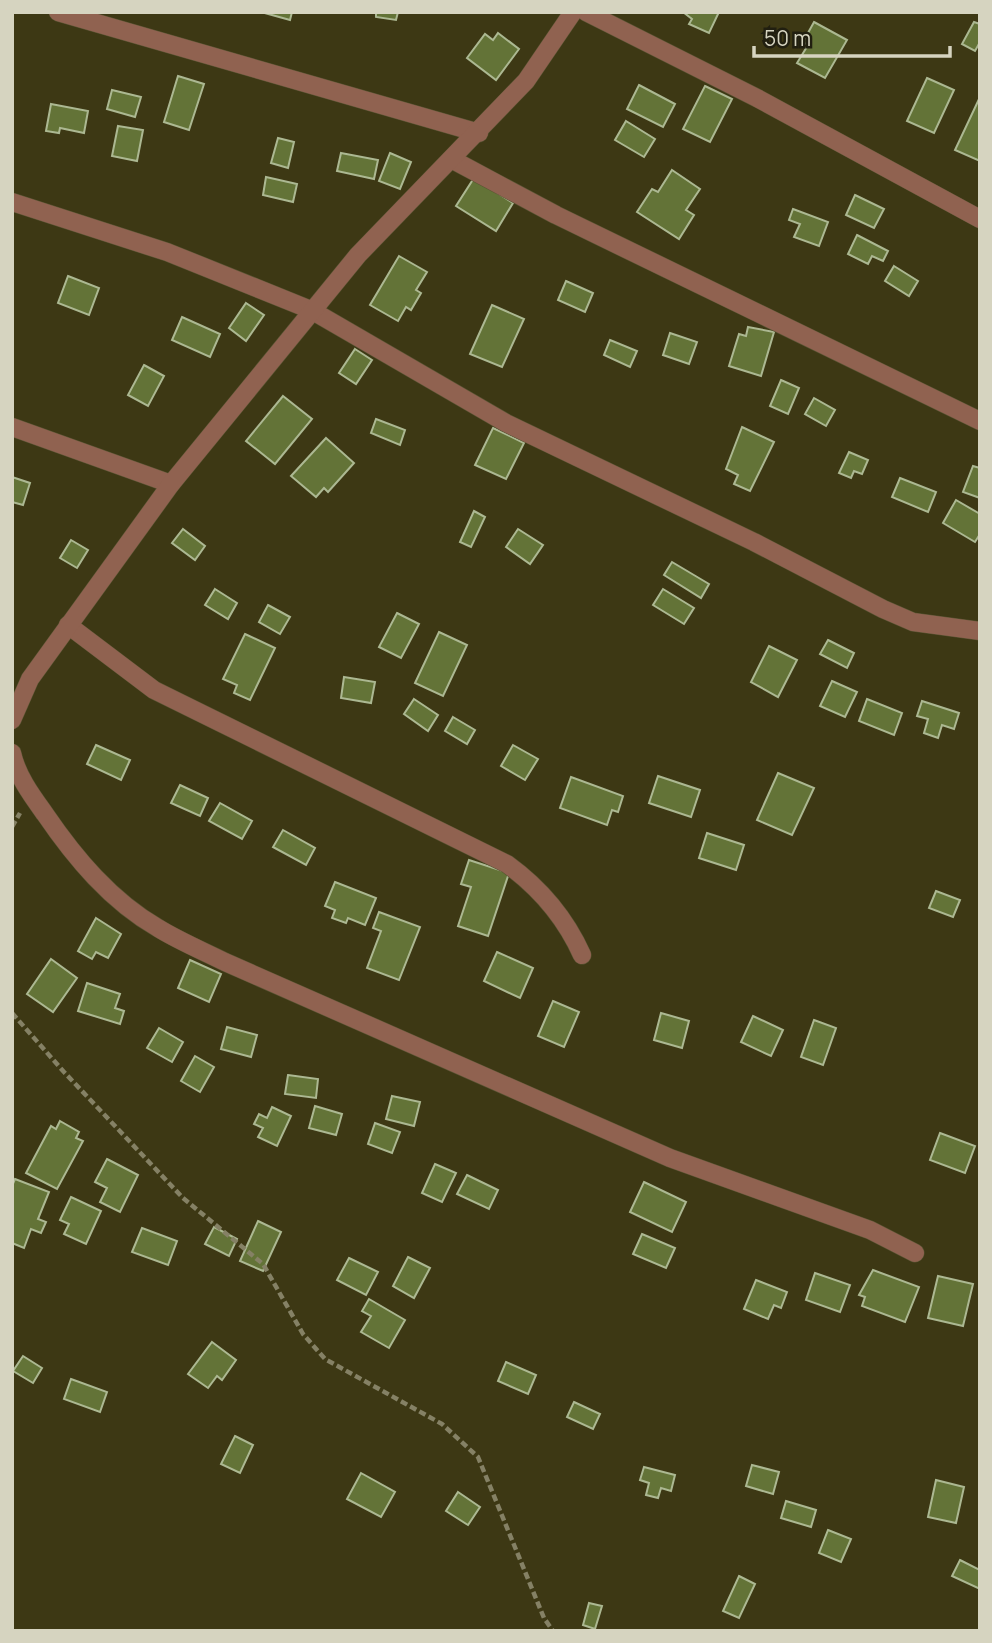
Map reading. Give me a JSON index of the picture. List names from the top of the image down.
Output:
{
  "scale_bar": "50 m"
}
